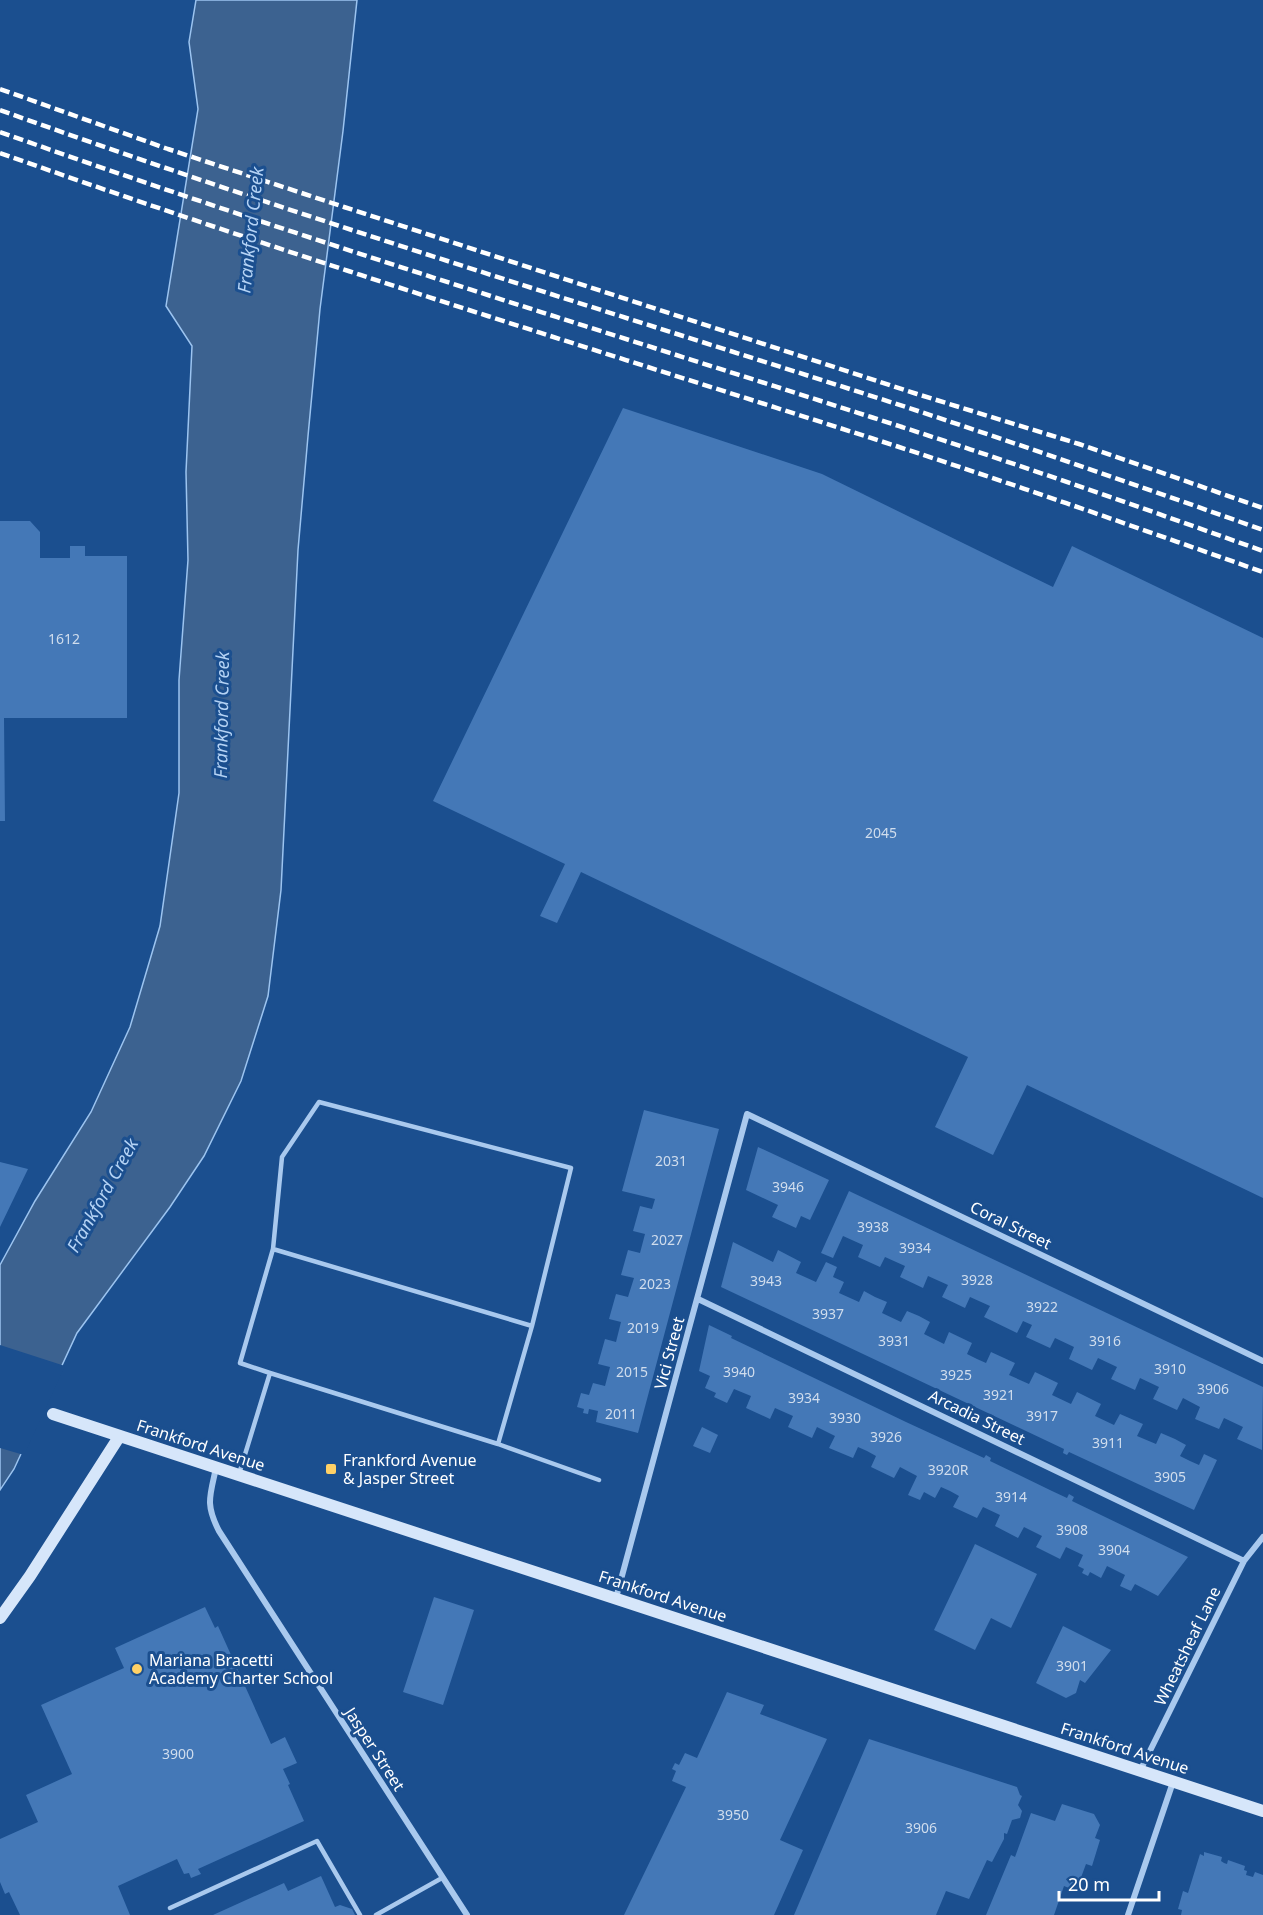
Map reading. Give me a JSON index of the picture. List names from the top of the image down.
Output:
{
  "streets": {
    "main road": ["Frankford Avenue"],
    "street": [
      "Coral Street",
      "Vici Street",
      "Arcadia Street",
      "Wheatsheaf Lane",
      "Jasper Street"
    ]
  },
  "crossings": [
    ["Coral Street", "Vici Street"],
    ["Vici Street", "Arcadia Street"],
    ["Vici Street", "Frankford Avenue"],
    ["Arcadia Street", "Wheatsheaf Lane"],
    ["Frankford Avenue", "Wheatsheaf Lane"],
    ["Frankford Avenue", "Jasper Street"]
  ],
  "water": ["Frankford Creek"],
  "places": {
    "transit": ["Frankford Avenue & Jasper Street"],
    "other": ["Mariana Bracetti Academy Charter School"]
  },
  "house_numbers": [
    "1612",
    "2045",
    "2031",
    "3946",
    "3938",
    "2027",
    "3934",
    "3928",
    "3943",
    "2023",
    "3922",
    "3937",
    "2019",
    "3931",
    "3916",
    "3910",
    "2015",
    "3940",
    "3925",
    "3906",
    "3921",
    "3934",
    "2011",
    "3917",
    "3930",
    "3926",
    "3911",
    "3920R",
    "3905",
    "3914",
    "3908",
    "3904",
    "3901",
    "3900",
    "3950",
    "3906"
  ],
  "scale_bar": "20 m"
}
